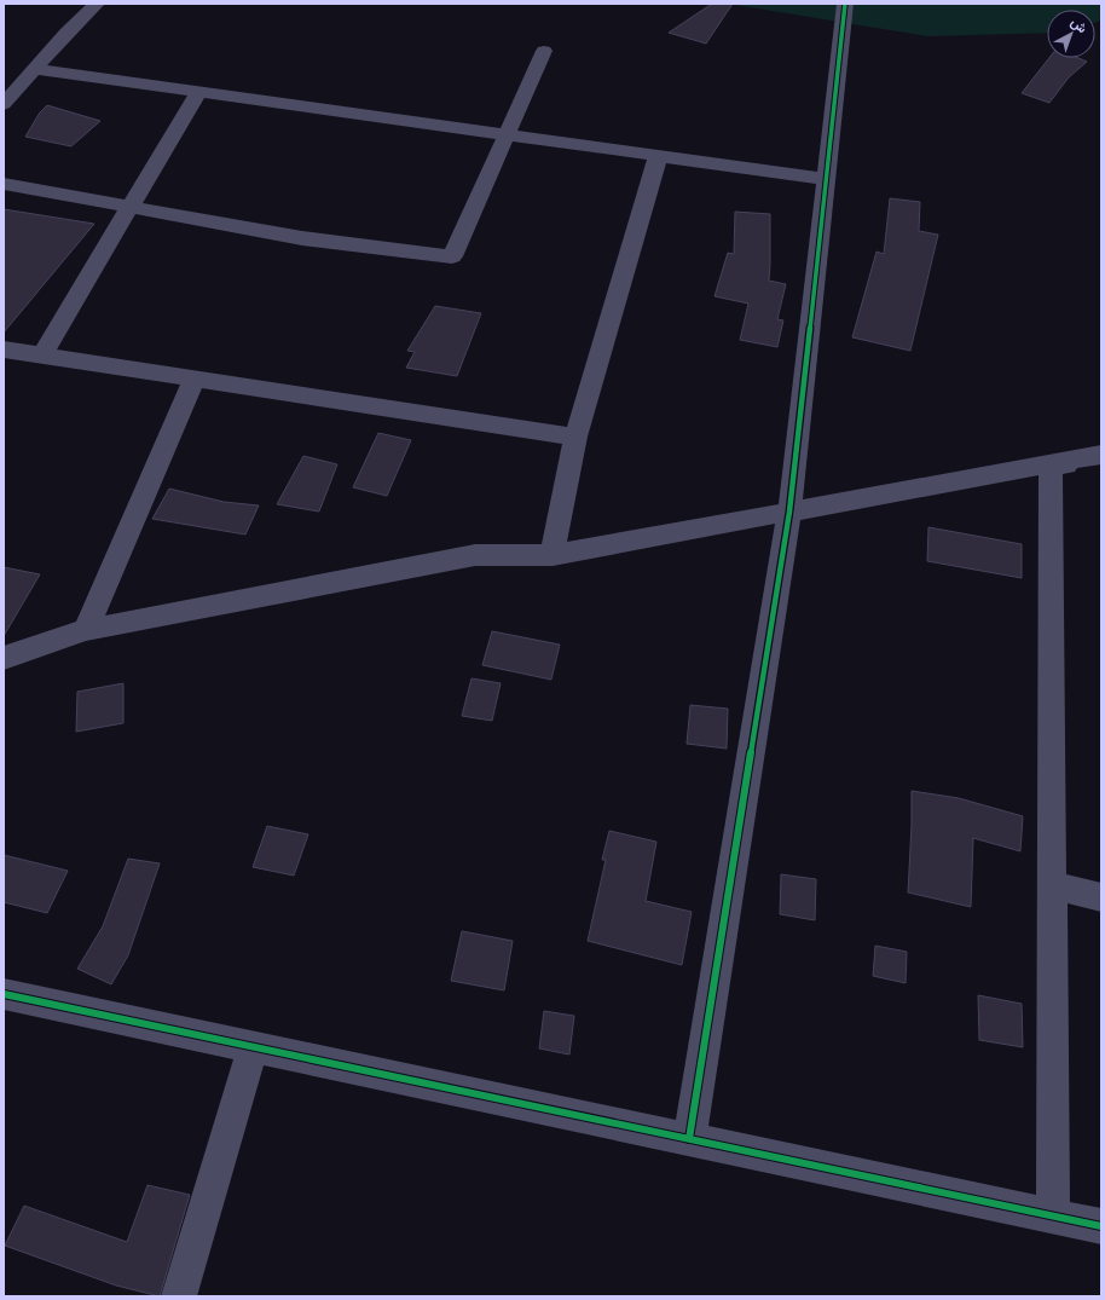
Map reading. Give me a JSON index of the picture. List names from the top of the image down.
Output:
{
  "north": "top right"
}
